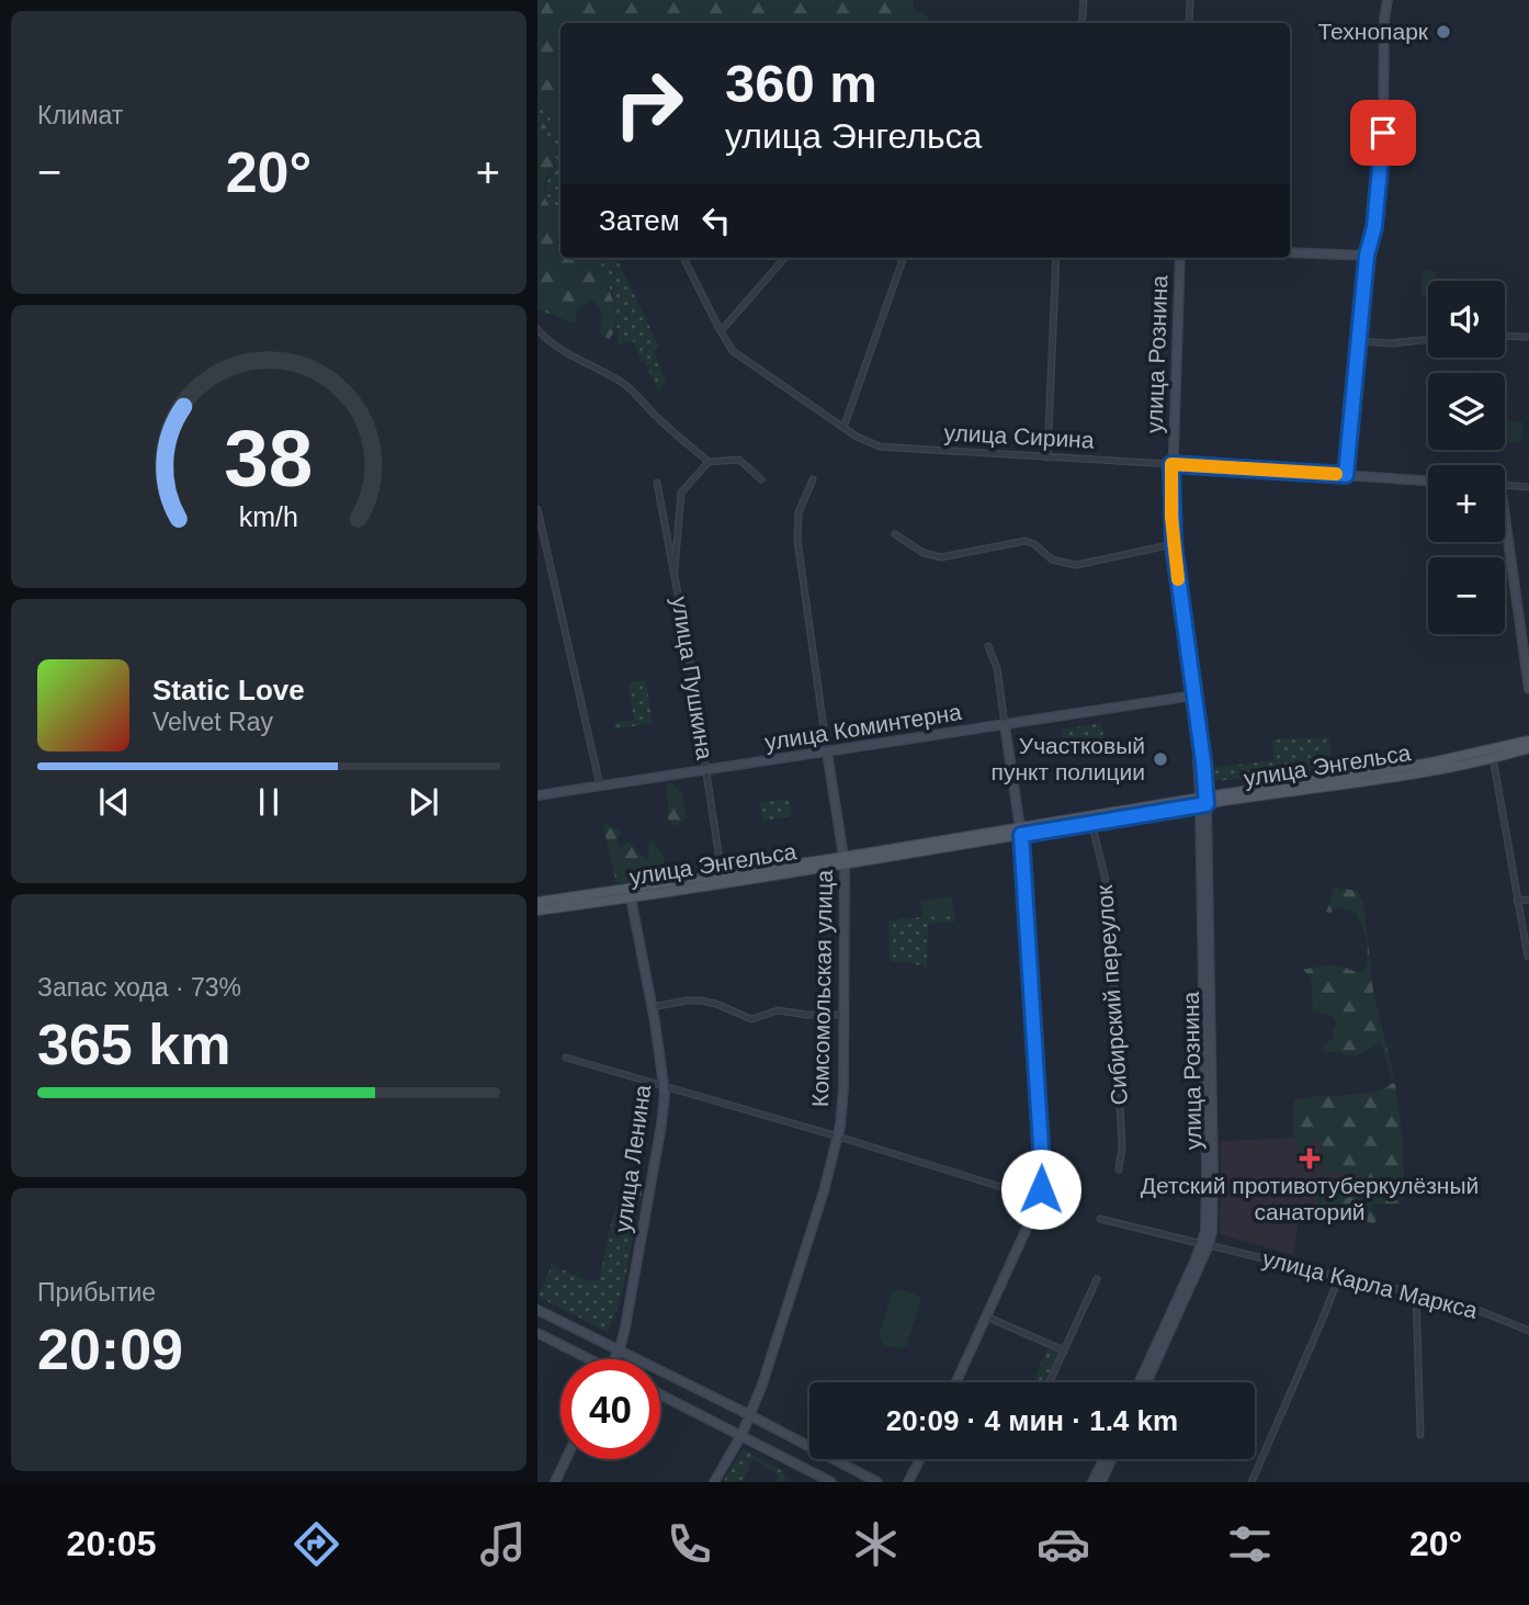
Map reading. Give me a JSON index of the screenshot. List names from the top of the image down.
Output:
{
  "streets": {
    "main road": ["улица Энгельса"],
    "street": [
      "улица Рознина",
      "улица Сирина",
      "улица Пушкина",
      "улица Коминтерна",
      "Комсомольская улица",
      "Сибирский переулок",
      "улица Ленина",
      "улица Карла Маркса"
    ]
  },
  "crossings": [
    ["улица Рознина", "улица Сирина"],
    ["улица Рознина", "улица Коминтерна"],
    ["улица Рознина", "улица Энгельса"],
    ["улица Рознина", "улица Карла Маркса"],
    ["улица Пушкина", "улица Коминтерна"],
    ["улица Пушкина", "улица Энгельса"],
    ["улица Коминтерна", "Комсомольская улица"],
    ["улица Энгельса", "Комсомольская улица"],
    ["улица Энгельса", "Сибирский переулок"],
    ["улица Энгельса", "улица Ленина"]
  ],
  "places": {
    "other": ["Технопарк", "Участковый пункт полиции"],
    "health": ["Детский противотуберкулёзный санаторий"]
  },
  "page": {
    "tile": [
      "Климат",
      ["Запас хода · 73%", "365 km"],
      ["Прибытие", "20:09"]
    ],
    "turn": ["360 m", "улица Энгельса"],
    "heat": ["−", "20°", "+"],
    "then": "Затем",
    "map_buttons": ["+", "−"],
    "song": ["Static Love", "Velvet Ray"],
    "limit": "40",
    "trip": "20:09 · 4 мин · 1.4 km",
    "tabs": ["20:05", "20°"],
    "gauge": ["38", "km/h"]
  }
}
